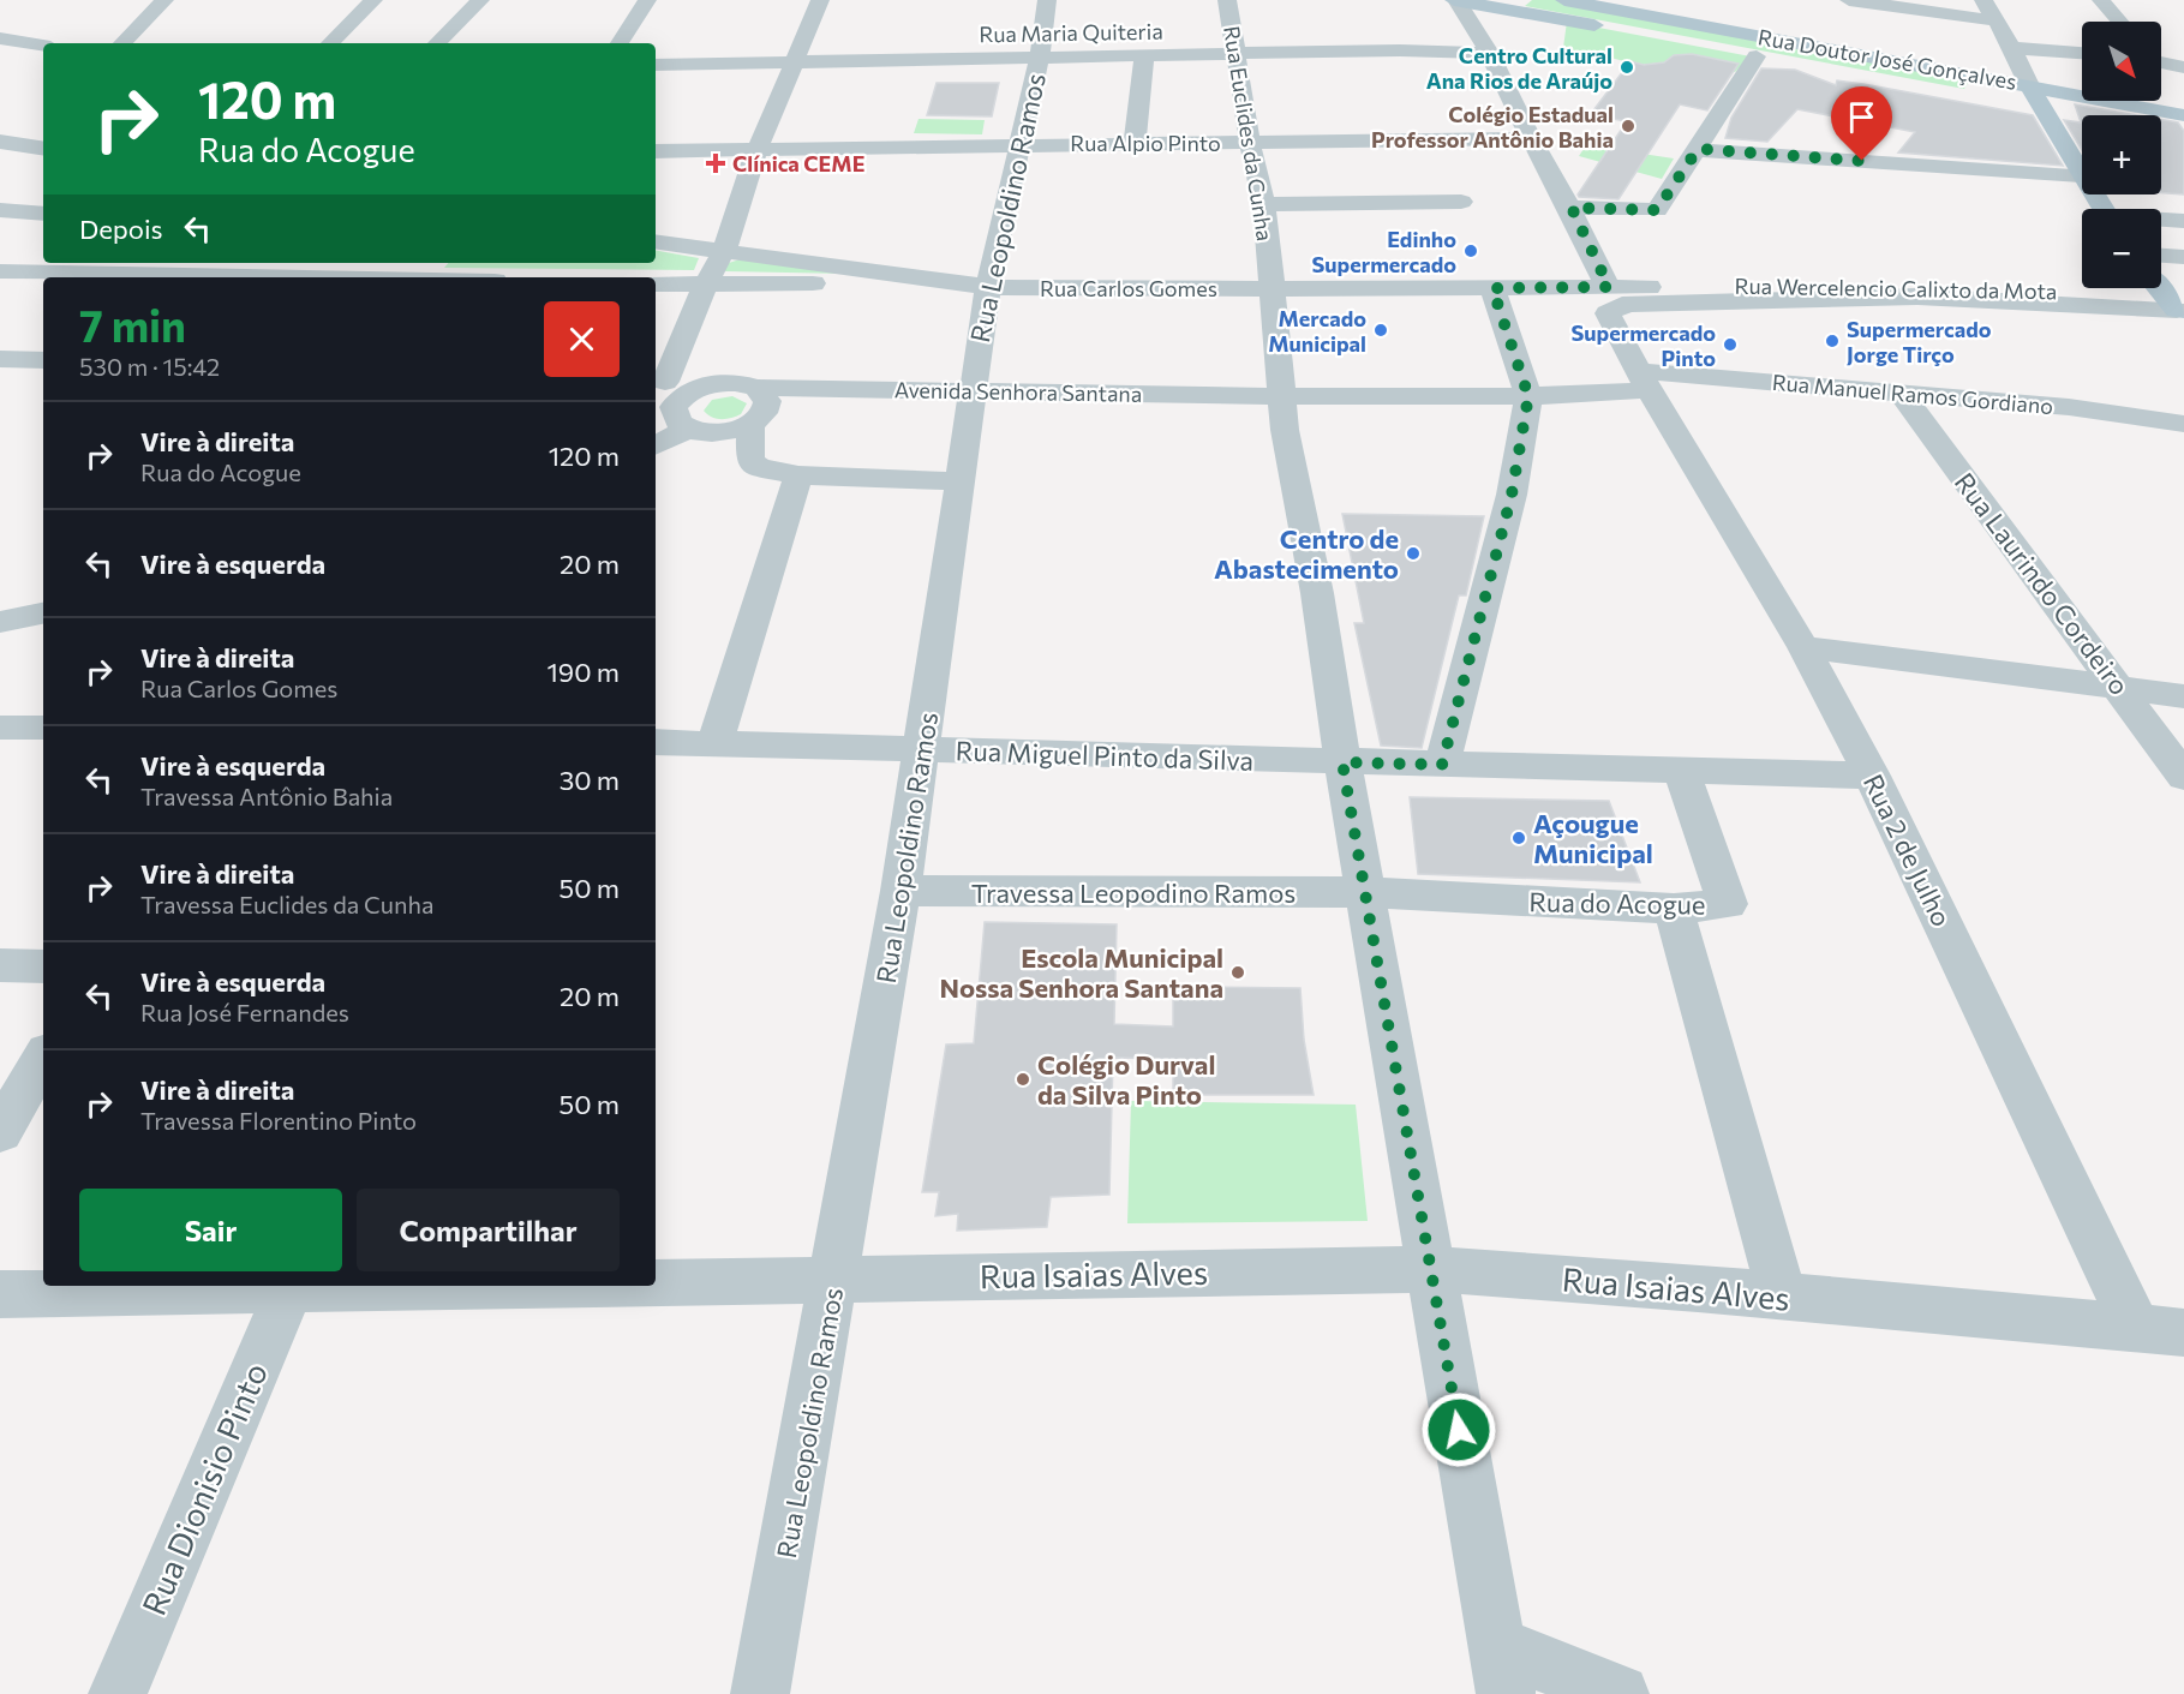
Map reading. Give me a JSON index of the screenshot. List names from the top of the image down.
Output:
{
  "streets": {
    "main road": ["Rua Doutor José Gonçalves"],
    "street": [
      "Rua Maria Quiteria",
      "Rua Euclides da Cunha",
      "Rua Alpio Pinto",
      "Rua Leopoldino Ramos",
      "Rua Carlos Gomes",
      "Rua Wercelencio Calixto da Mota",
      "Avenida Senhora Santana",
      "Rua Manuel Ramos Gordiano",
      "Rua Laurindo Cordeiro",
      "Rua Miguel Pinto da Silva",
      "Rua 2 de Julho",
      "Travessa Leopodino Ramos",
      "Rua do Acogue",
      "Rua Isaias Alves",
      "Rua Dionisio Pinto"
    ]
  },
  "crossings": [
    ["Rua Maria Quiteria", "Rua Euclides da Cunha"],
    ["Rua Maria Quiteria", "Rua Leopoldino Ramos"],
    ["Rua Euclides da Cunha", "Rua Alpio Pinto"],
    ["Rua Euclides da Cunha", "Rua Carlos Gomes"],
    ["Rua Euclides da Cunha", "Avenida Senhora Santana"],
    ["Rua Euclides da Cunha", "Rua Miguel Pinto da Silva"],
    ["Rua Euclides da Cunha", "Travessa Leopodino Ramos"],
    ["Rua Euclides da Cunha", "Rua do Acogue"],
    ["Rua Euclides da Cunha", "Rua Isaias Alves"],
    ["Rua Alpio Pinto", "Rua Leopoldino Ramos"],
    ["Rua Leopoldino Ramos", "Rua Carlos Gomes"],
    ["Rua Leopoldino Ramos", "Avenida Senhora Santana"],
    ["Rua Leopoldino Ramos", "Rua Miguel Pinto da Silva"],
    ["Rua Leopoldino Ramos", "Travessa Leopodino Ramos"],
    ["Rua Leopoldino Ramos", "Rua Isaias Alves"],
    ["Rua Carlos Gomes", "Rua Wercelencio Calixto da Mota"],
    ["Rua Carlos Gomes", "Rua 2 de Julho"],
    ["Rua Wercelencio Calixto da Mota", "Rua 2 de Julho"],
    ["Avenida Senhora Santana", "Rua Manuel Ramos Gordiano"],
    ["Rua Manuel Ramos Gordiano", "Rua Laurindo Cordeiro"],
    ["Rua Manuel Ramos Gordiano", "Rua 2 de Julho"],
    ["Rua 2 de Julho", "Rua Isaias Alves"],
    ["Travessa Leopodino Ramos", "Rua do Acogue"]
  ],
  "places": {
    "other": [
      "Centro Cultural Ana Rios de Araújo",
      "Colégio Estadual Professor Antônio Bahia",
      "Edinho Supermercado",
      "Mercado Municipal",
      "Supermercado Jorge Tirço",
      "Supermercado Pinto",
      "Centro de Abastecimento",
      "Açougue Municipal",
      "Escola Municipal Nossa Senhora Santana",
      "Colégio Durval da Silva Pinto"
    ],
    "health": ["Clínica CEME"]
  },
  "north": "bottom right",
  "page": {
    "map_buttons": ["+", "−"],
    "turn": ["120 m", "Rua do Acogue"],
    "then": "Depois",
    "heading": ["7 min", "530 m · 15:42"],
    "list": [
      {
        "name": "Vire à direita",
        "note": "Rua do Acogue",
        "value": "120 m"
      },
      {
        "name": "Vire à esquerda",
        "value": "20 m"
      },
      {
        "name": "Vire à direita",
        "note": "Rua Carlos Gomes",
        "value": "190 m"
      },
      {
        "name": "Vire à esquerda",
        "note": "Travessa Antônio Bahia",
        "value": "30 m"
      },
      {
        "name": "Vire à direita",
        "note": "Travessa Euclides da Cunha",
        "value": "50 m"
      },
      {
        "name": "Vire à esquerda",
        "note": "Rua José Fernandes",
        "value": "20 m"
      },
      {
        "name": "Vire à direita",
        "note": "Travessa Florentino Pinto",
        "value": "50 m"
      }
    ],
    "buttons": ["Sair", "Compartilhar"]
  }
}
